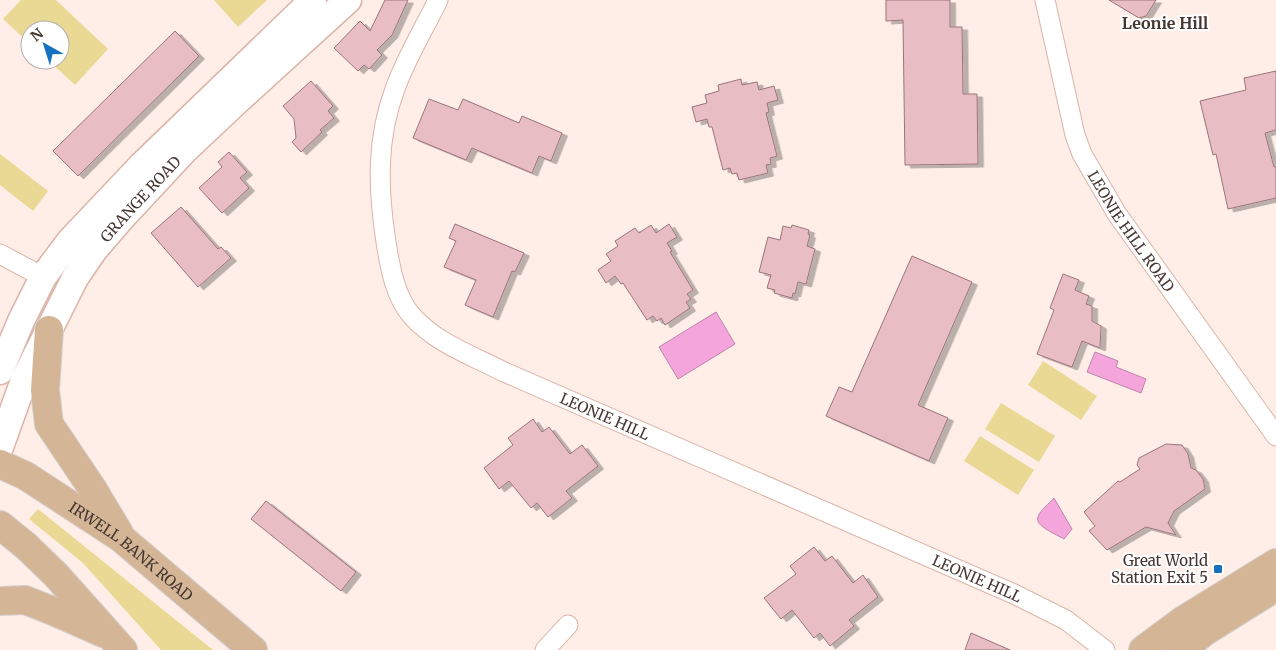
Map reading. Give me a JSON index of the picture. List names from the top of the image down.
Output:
{
  "streets": {
    "main road": ["GRANGE ROAD", "IRWELL BANK ROAD"],
    "street": ["LEONIE HILL ROAD", "LEONIE HILL"]
  },
  "districts": ["Leonie Hill"],
  "places": {
    "transit": ["Great World Station Exit 5"]
  },
  "north": "top left"
}
